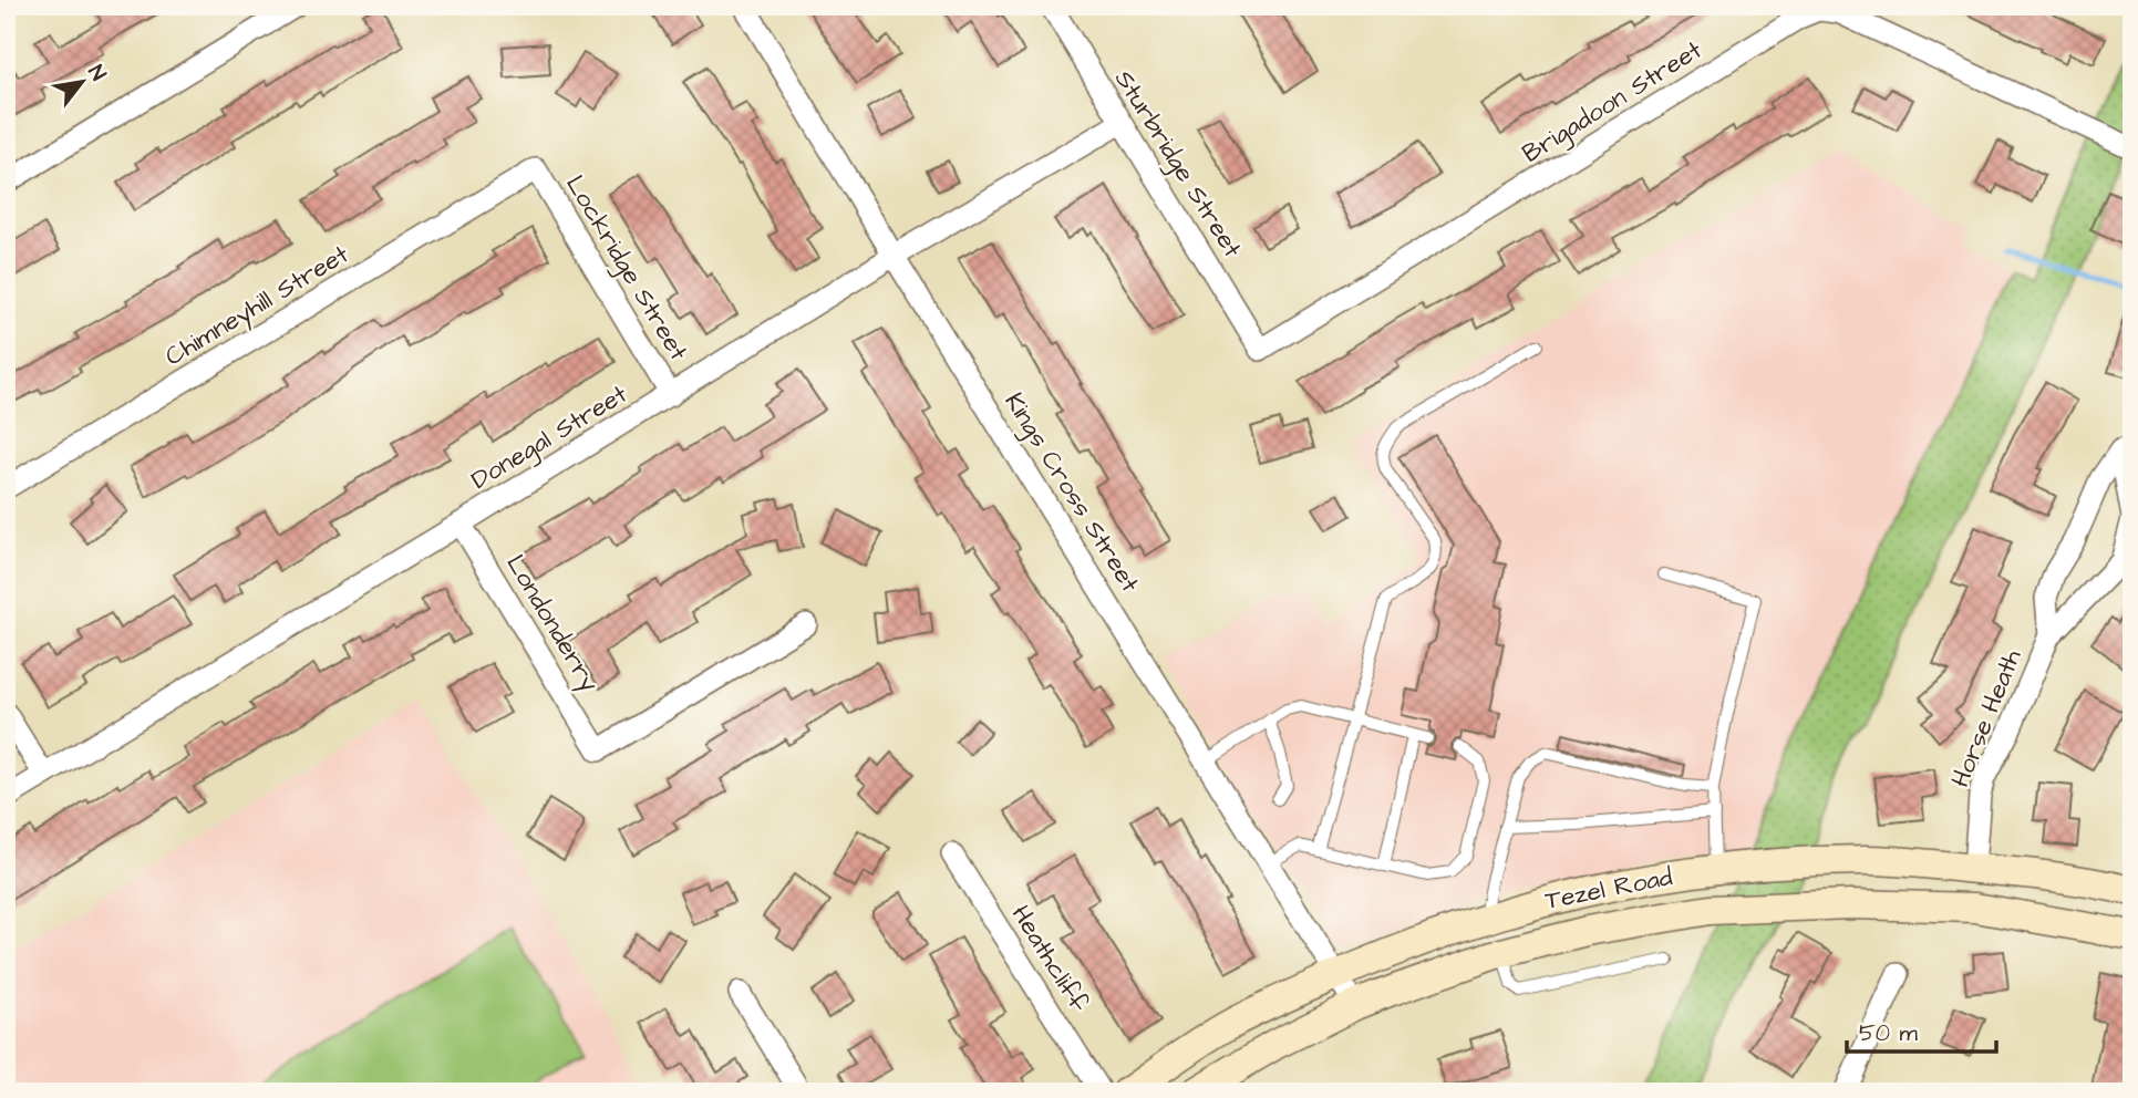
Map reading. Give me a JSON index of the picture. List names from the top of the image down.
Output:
{
  "streets": {
    "main road": ["Tezel Road"],
    "street": [
      "Brigadoon Street",
      "Sturbridge Street",
      "Lockridge Street",
      "Chimneyhill Street",
      "Donegal Street",
      "Kings Cross Street",
      "Londonderry",
      "Horse Heath",
      "Heathcliff"
    ]
  },
  "crossings": [
    ["Brigadoon Street", "Sturbridge Street"],
    ["Sturbridge Street", "Donegal Street"],
    ["Lockridge Street", "Chimneyhill Street"],
    ["Lockridge Street", "Donegal Street"],
    ["Donegal Street", "Kings Cross Street"],
    ["Donegal Street", "Londonderry"],
    ["Kings Cross Street", "Tezel Road"],
    ["Horse Heath", "Tezel Road"]
  ],
  "scale_bar": "50 m",
  "north": "top right"
}
